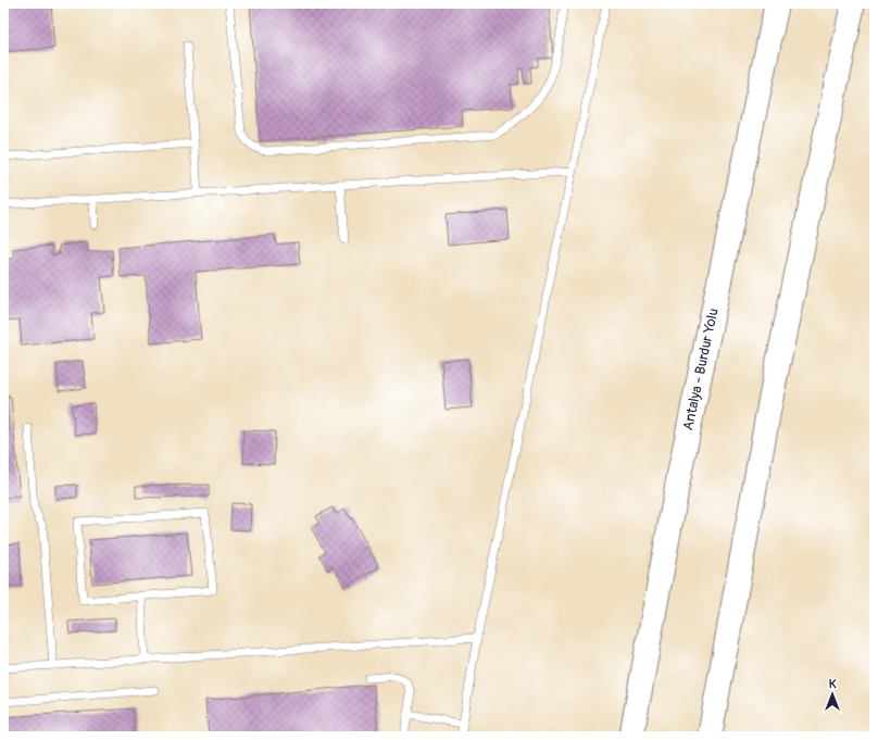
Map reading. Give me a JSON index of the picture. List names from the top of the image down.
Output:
{
  "streets": {
    "highway": ["Antalya - Burdur Yolu"]
  },
  "north": "top"
}
